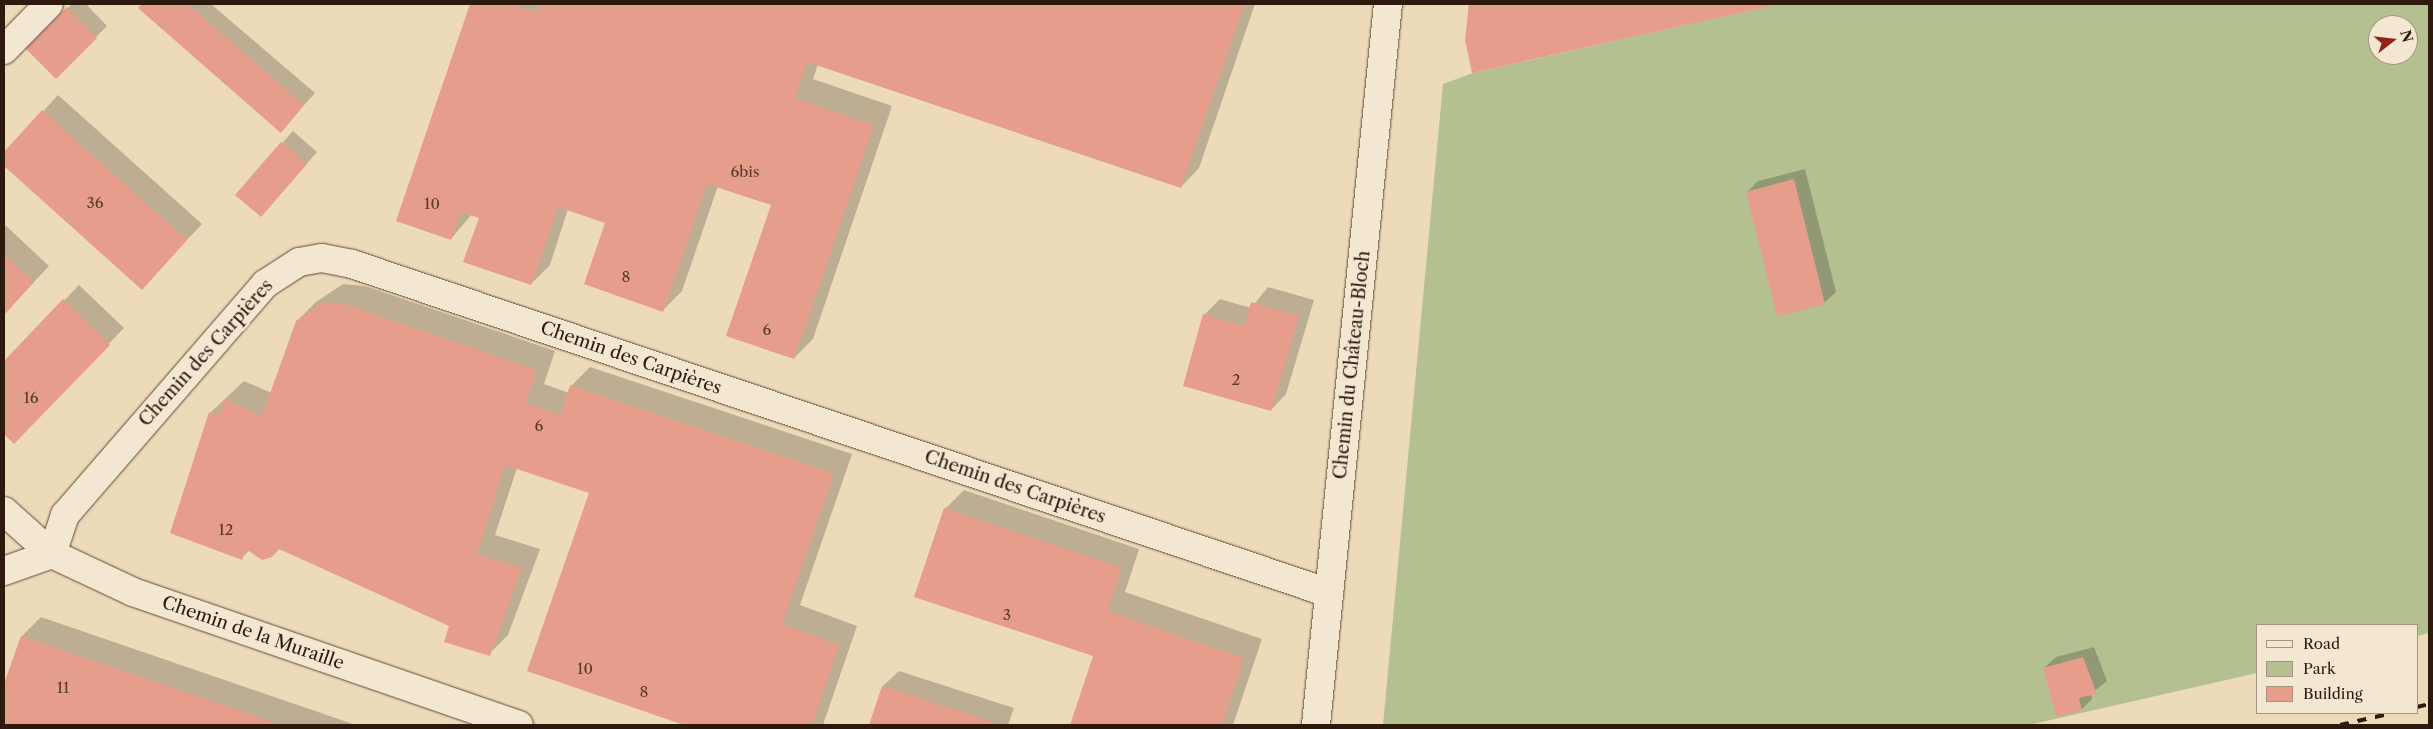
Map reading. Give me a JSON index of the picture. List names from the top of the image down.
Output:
{
  "streets": {
    "street": ["Chemin des Carpières", "Chemin du Château-Bloch", "Chemin de la Muraille"]
  },
  "crossings": [
    ["Chemin des Carpières", "Chemin du Château-Bloch"],
    ["Chemin des Carpières", "Chemin de la Muraille"]
  ],
  "house_numbers": [
    "6bis",
    "36",
    "10",
    "8",
    "6",
    "2",
    "16",
    "6",
    "12",
    "3",
    "10",
    "11",
    "8"
  ],
  "legend": ["Road", "Park", "Building"],
  "north": "right"
}
